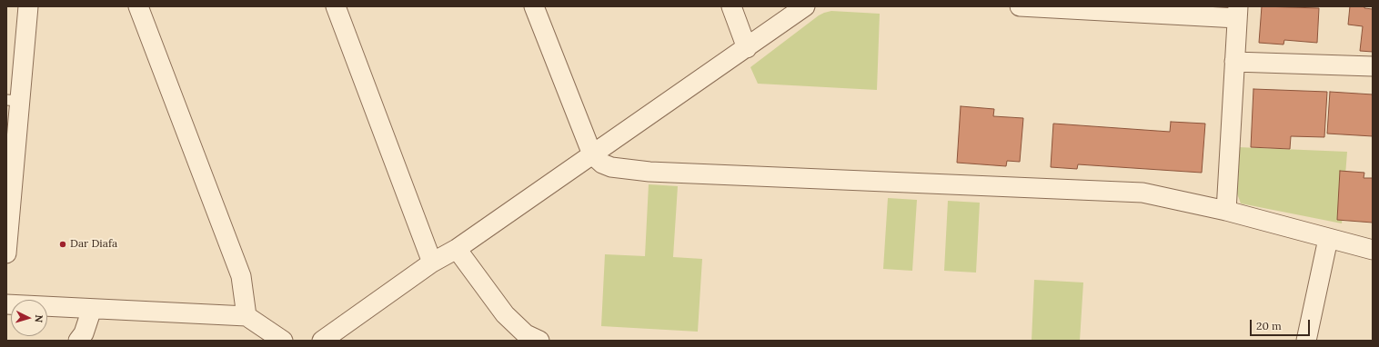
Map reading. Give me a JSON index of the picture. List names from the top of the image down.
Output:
{
  "places": ["Dar Diafa"],
  "scale_bar": "20 m",
  "north": "right"
}
